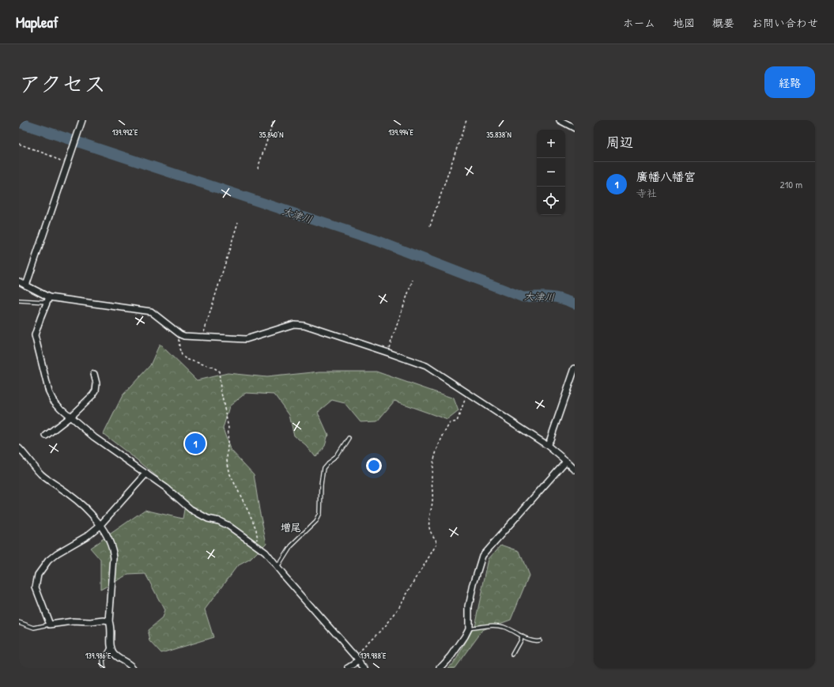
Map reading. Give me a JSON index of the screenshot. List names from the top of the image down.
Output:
{
  "districts": ["増尾"],
  "water": ["大津川"],
  "page": {
    "header": "Mapleaf",
    "nav": [
      "ホーム",
      "地図",
      "概要",
      "お問い合わせ"
    ],
    "title": "アクセス",
    "buttons": "経路",
    "heading": "周辺",
    "map_buttons": ["+", "−"],
    "list": [
      {
        "mark": "1",
        "name": "廣幡八幡宮",
        "note": "寺社",
        "value": "210 m"
      }
    ],
    "pins": "1"
  },
  "coordinates": [
    "139.992°E",
    "139.994°E",
    "35.838°N",
    "35.840°N",
    "139.986°E",
    "139.988°E"
  ]
}
